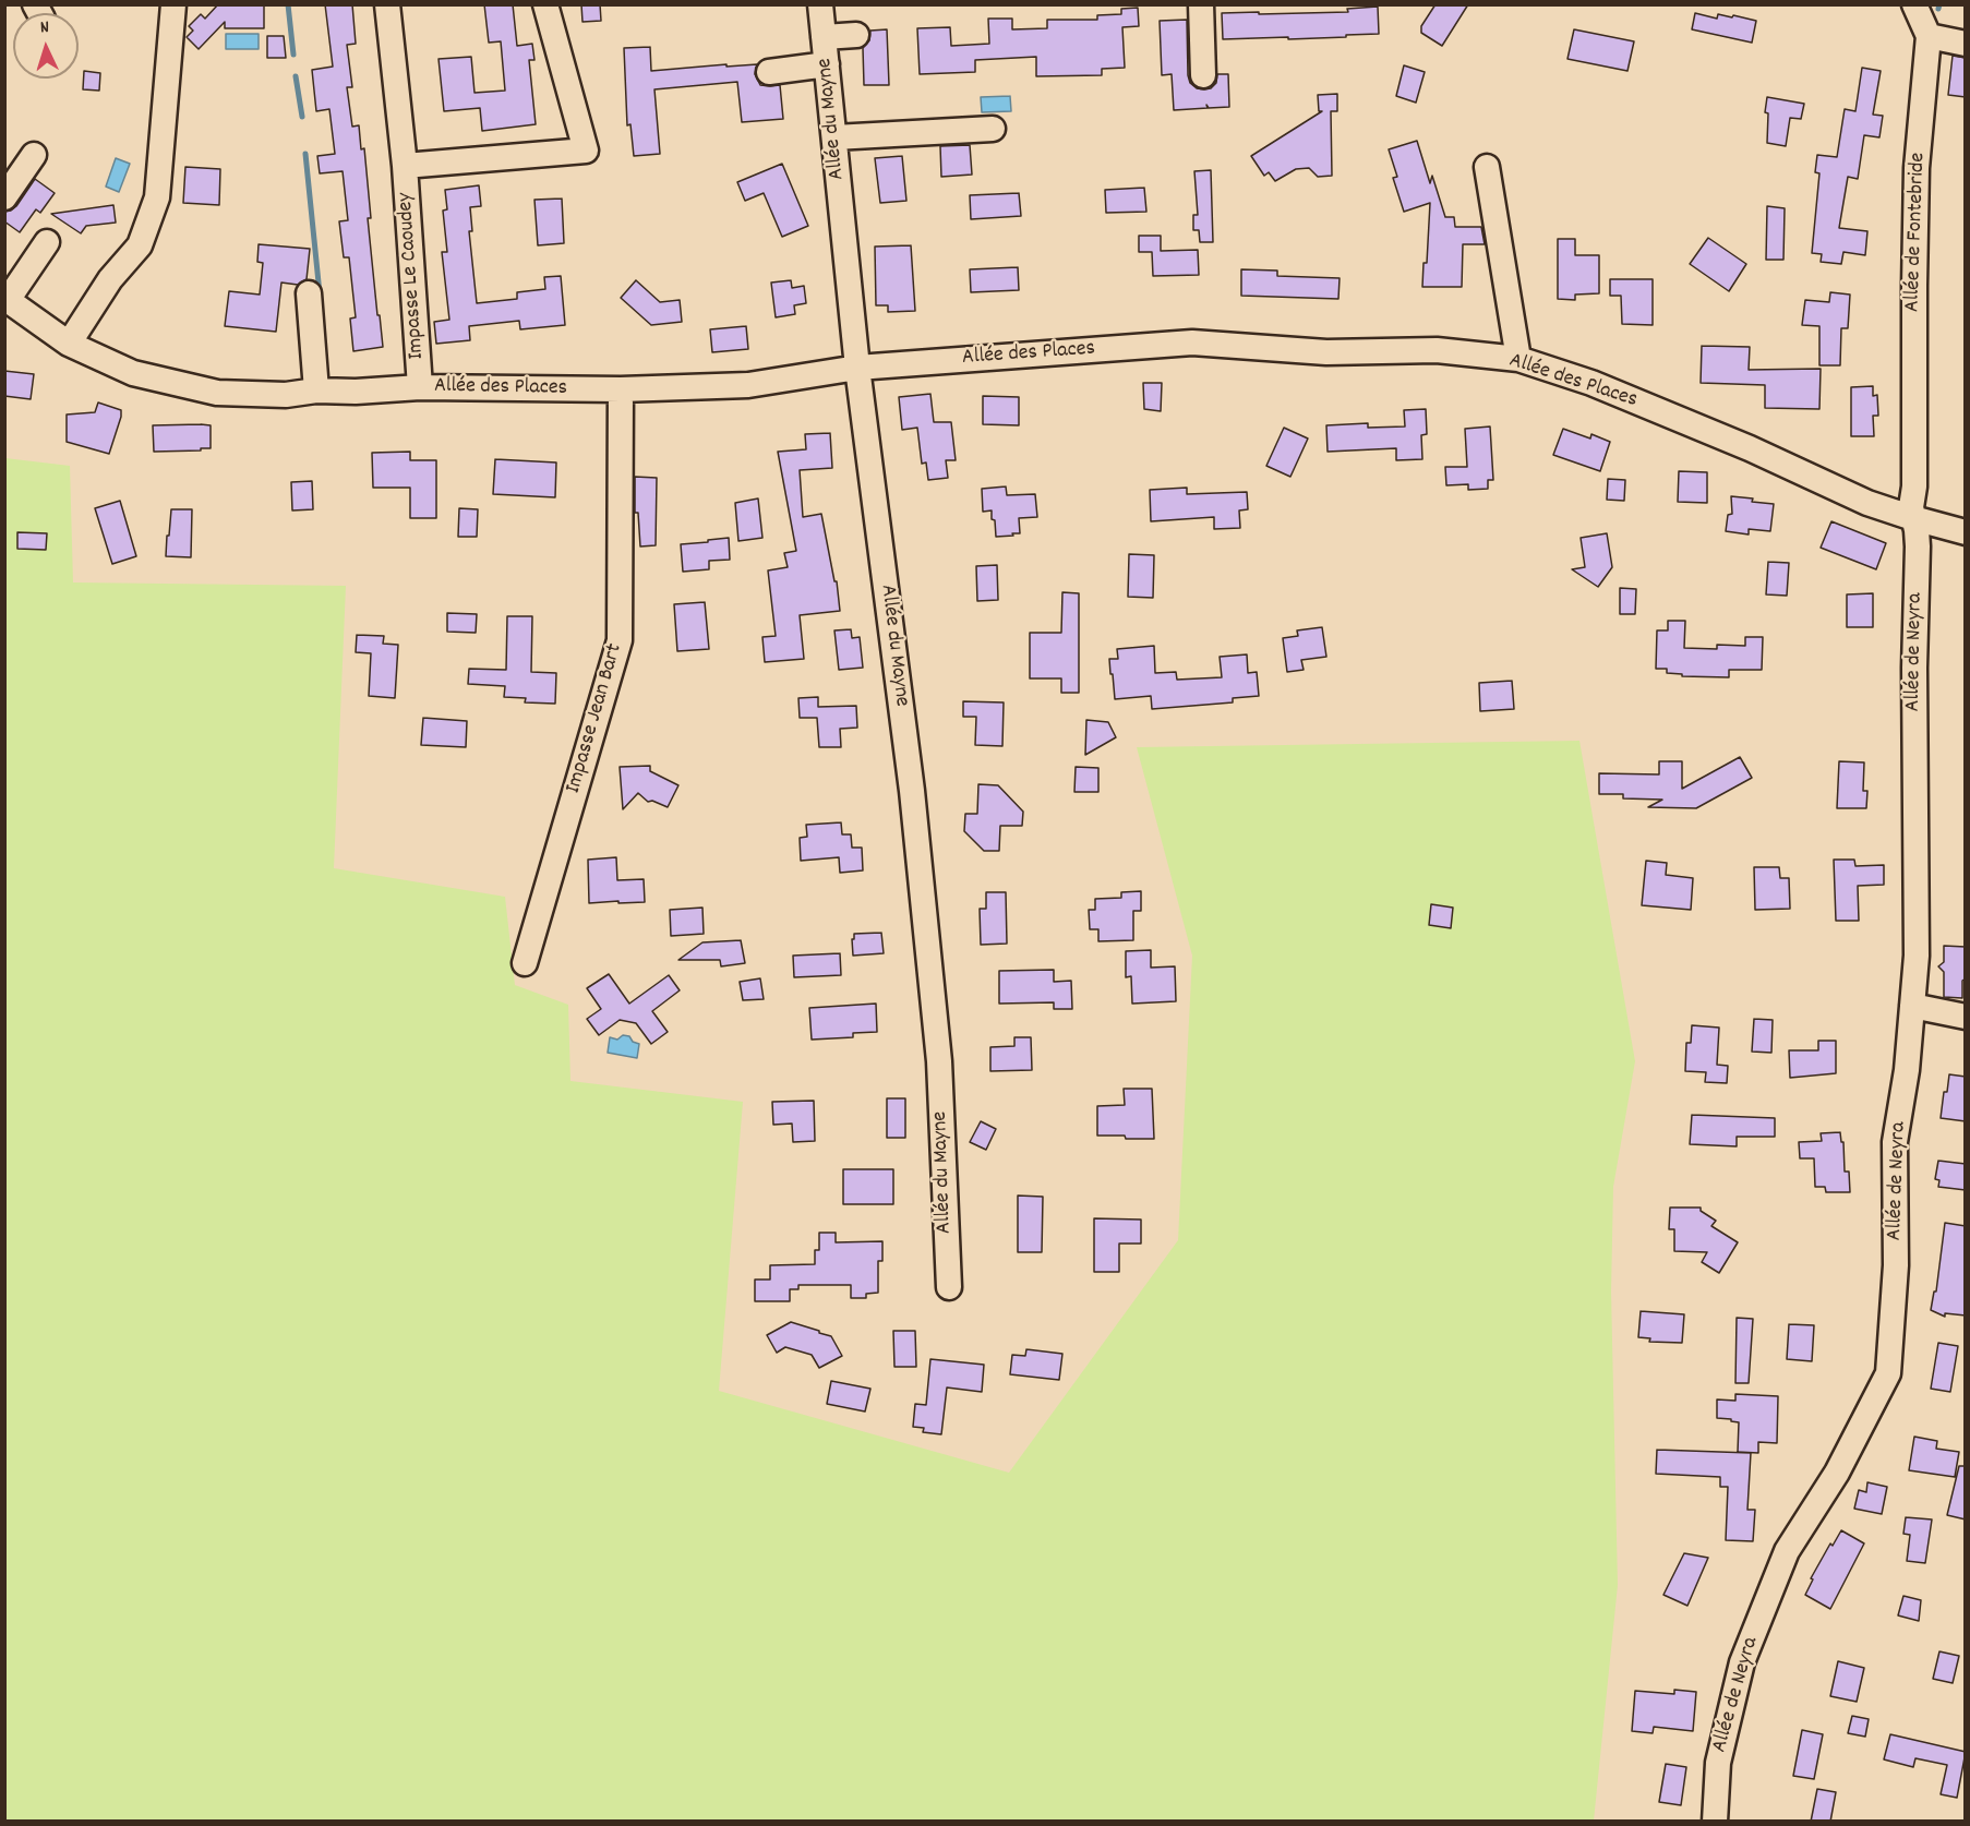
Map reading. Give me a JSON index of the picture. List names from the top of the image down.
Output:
{
  "streets": {
    "street": [
      "Allée du Mayne",
      "Allée de Fontebride",
      "Impasse Le Caoudey",
      "Allée des Places",
      "Allée de Neyra",
      "Impasse Jean Bart"
    ]
  },
  "crossings": [
    ["Allée du Mayne", "Allée des Places"],
    ["Allée de Fontebride", "Allée de Neyra"],
    ["Impasse Le Caoudey", "Allée des Places"],
    ["Allée des Places", "Allée de Neyra"],
    ["Allée des Places", "Impasse Jean Bart"]
  ],
  "north": "top"
}
